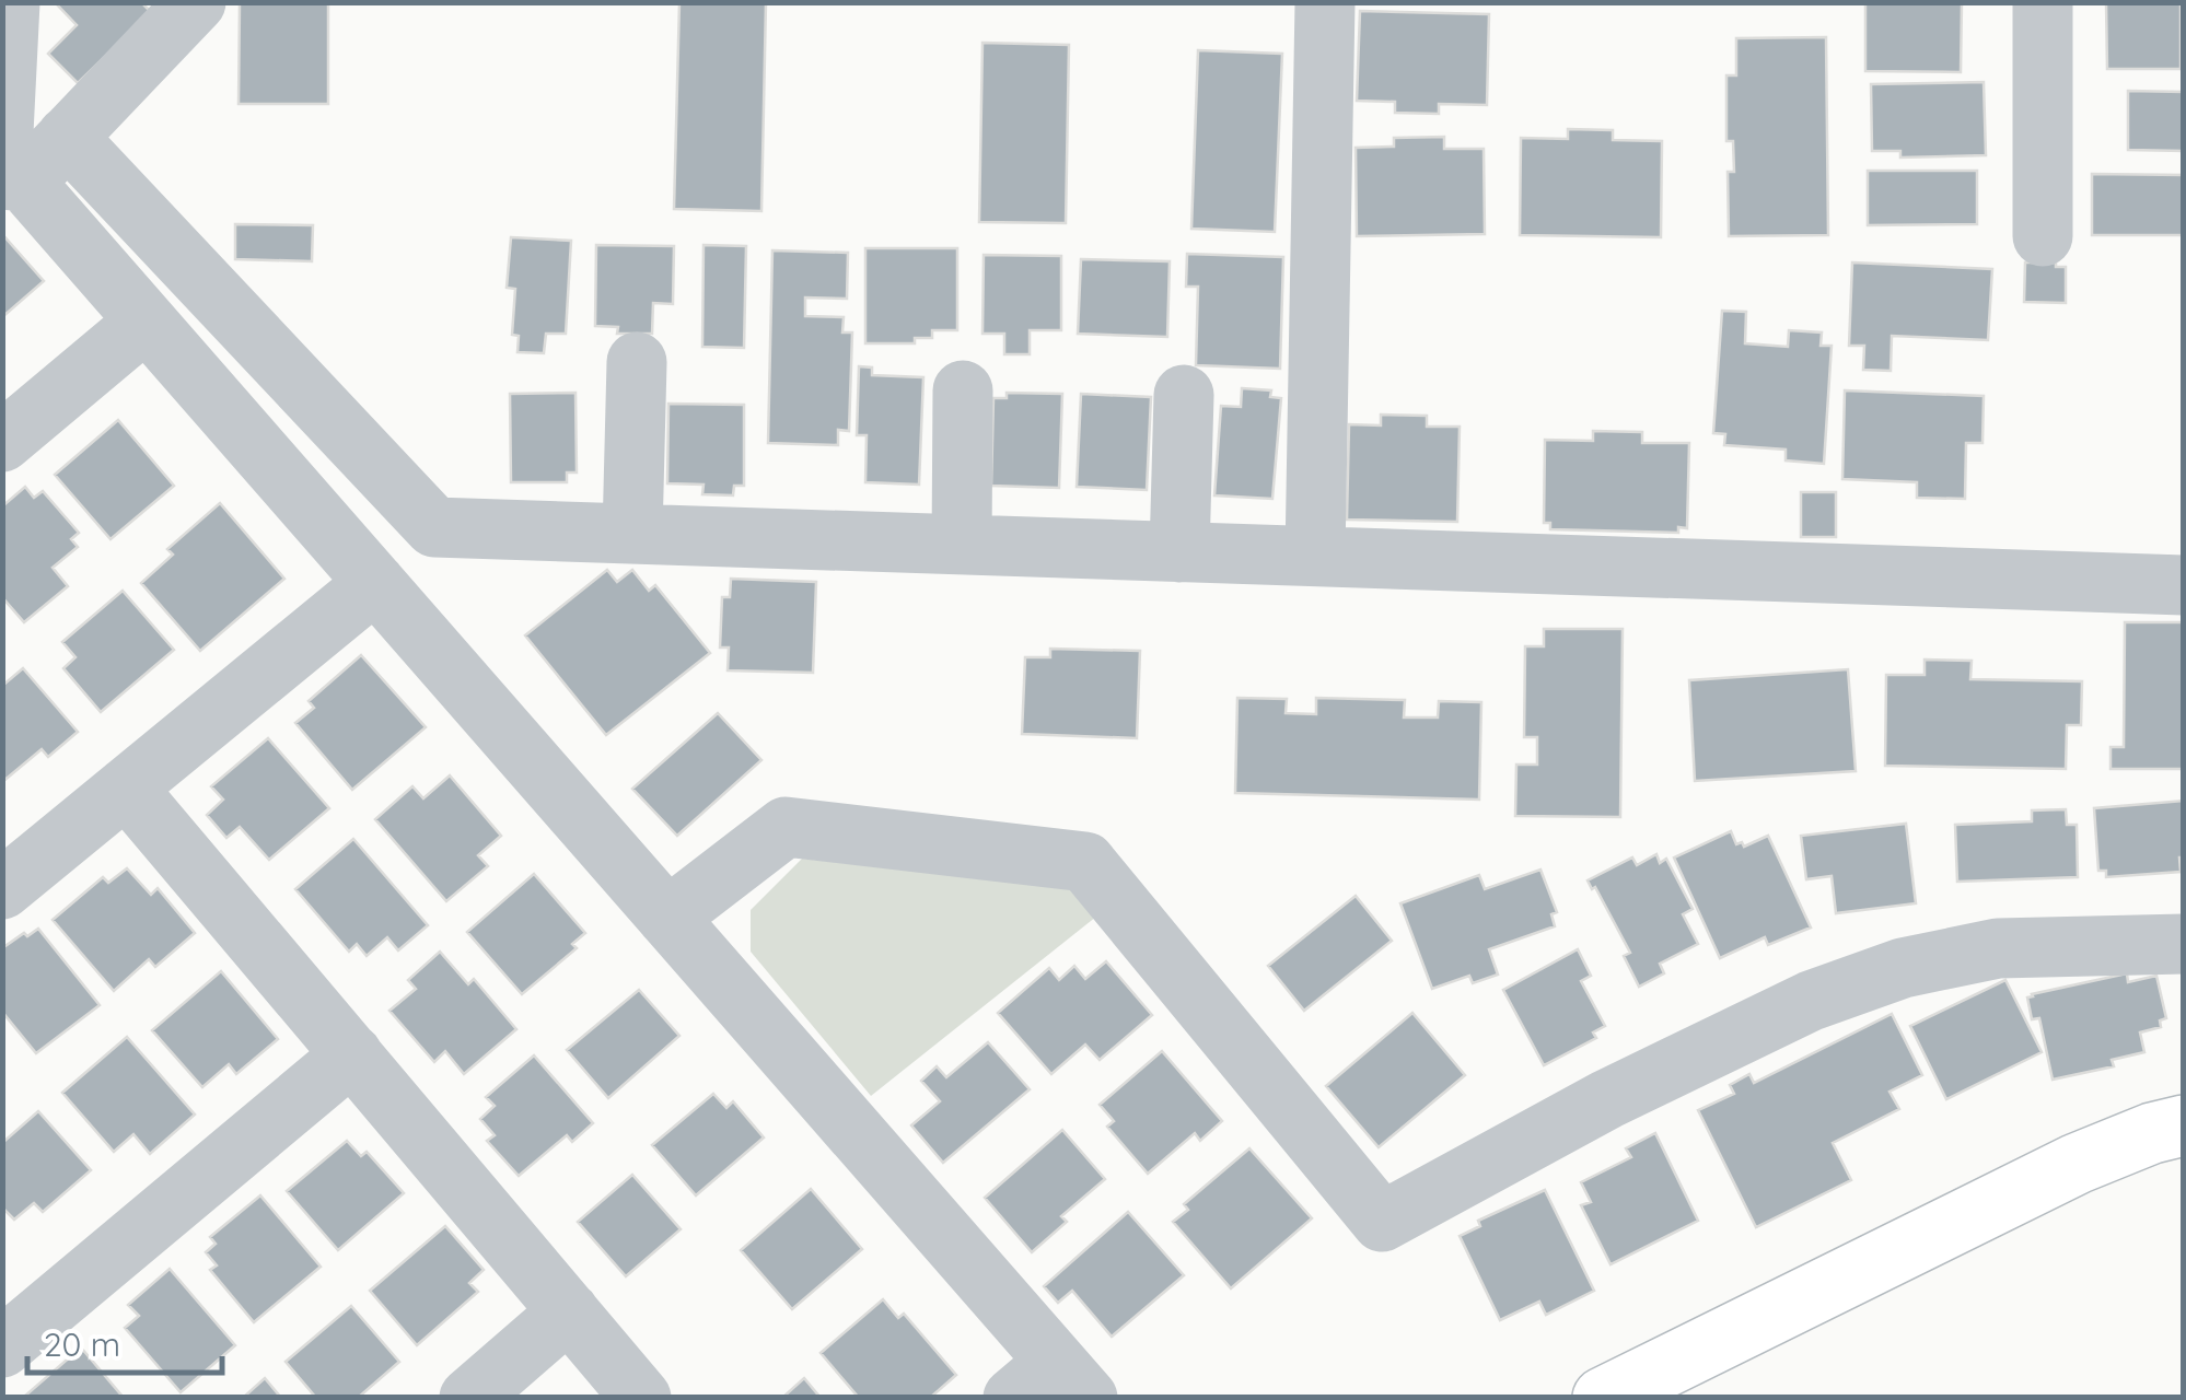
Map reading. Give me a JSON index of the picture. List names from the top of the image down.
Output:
{
  "scale_bar": "20 m"
}
